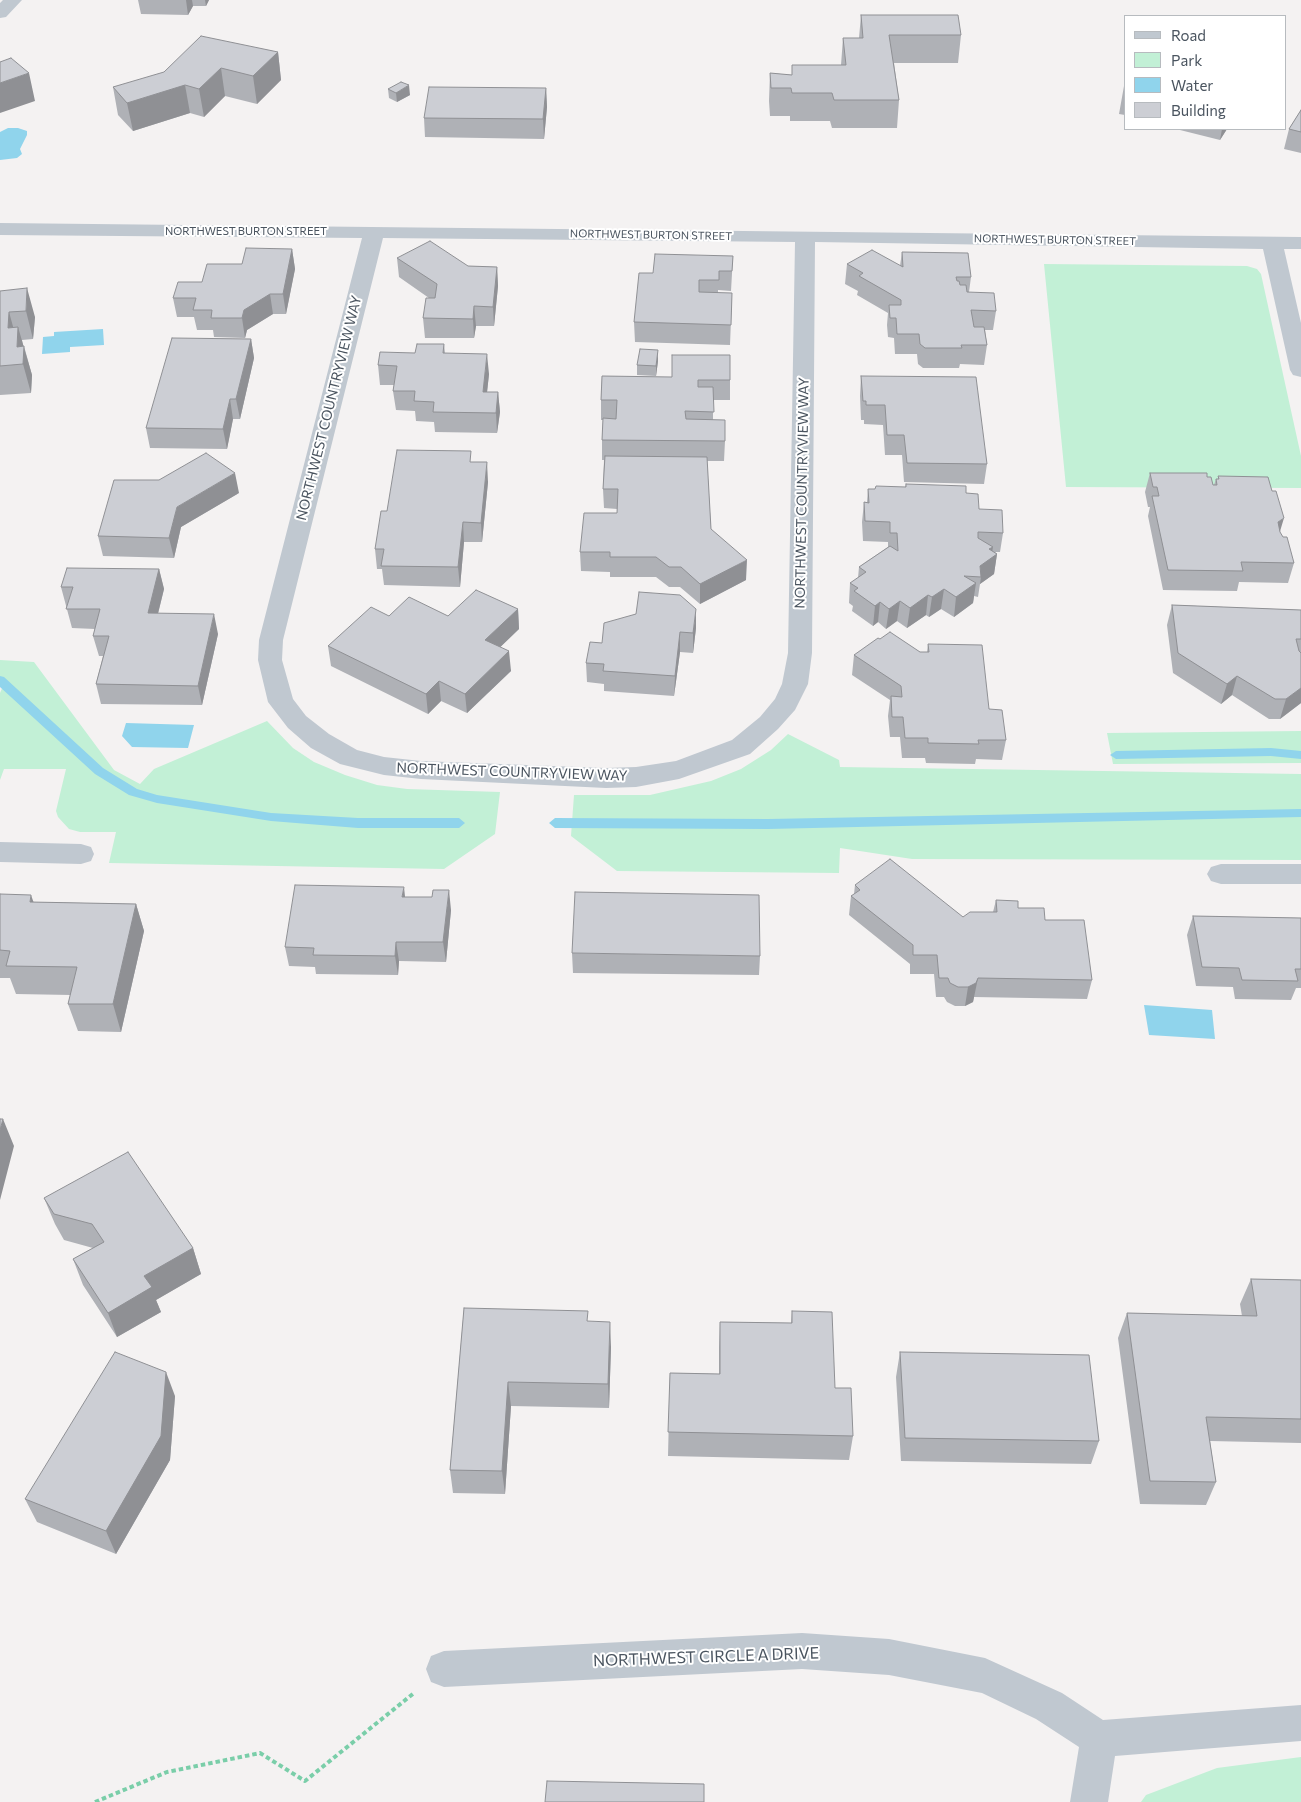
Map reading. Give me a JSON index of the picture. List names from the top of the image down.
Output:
{
  "streets": {
    "street": ["NORTHWEST BURTON STREET", "NORTHWEST COUNTRYVIEW WAY", "NORTHWEST CIRCLE A DRIVE"]
  },
  "crossings": [
    ["NORTHWEST BURTON STREET", "NORTHWEST COUNTRYVIEW WAY"]
  ],
  "legend": [
    "Road",
    "Park",
    "Water",
    "Building"
  ]
}
